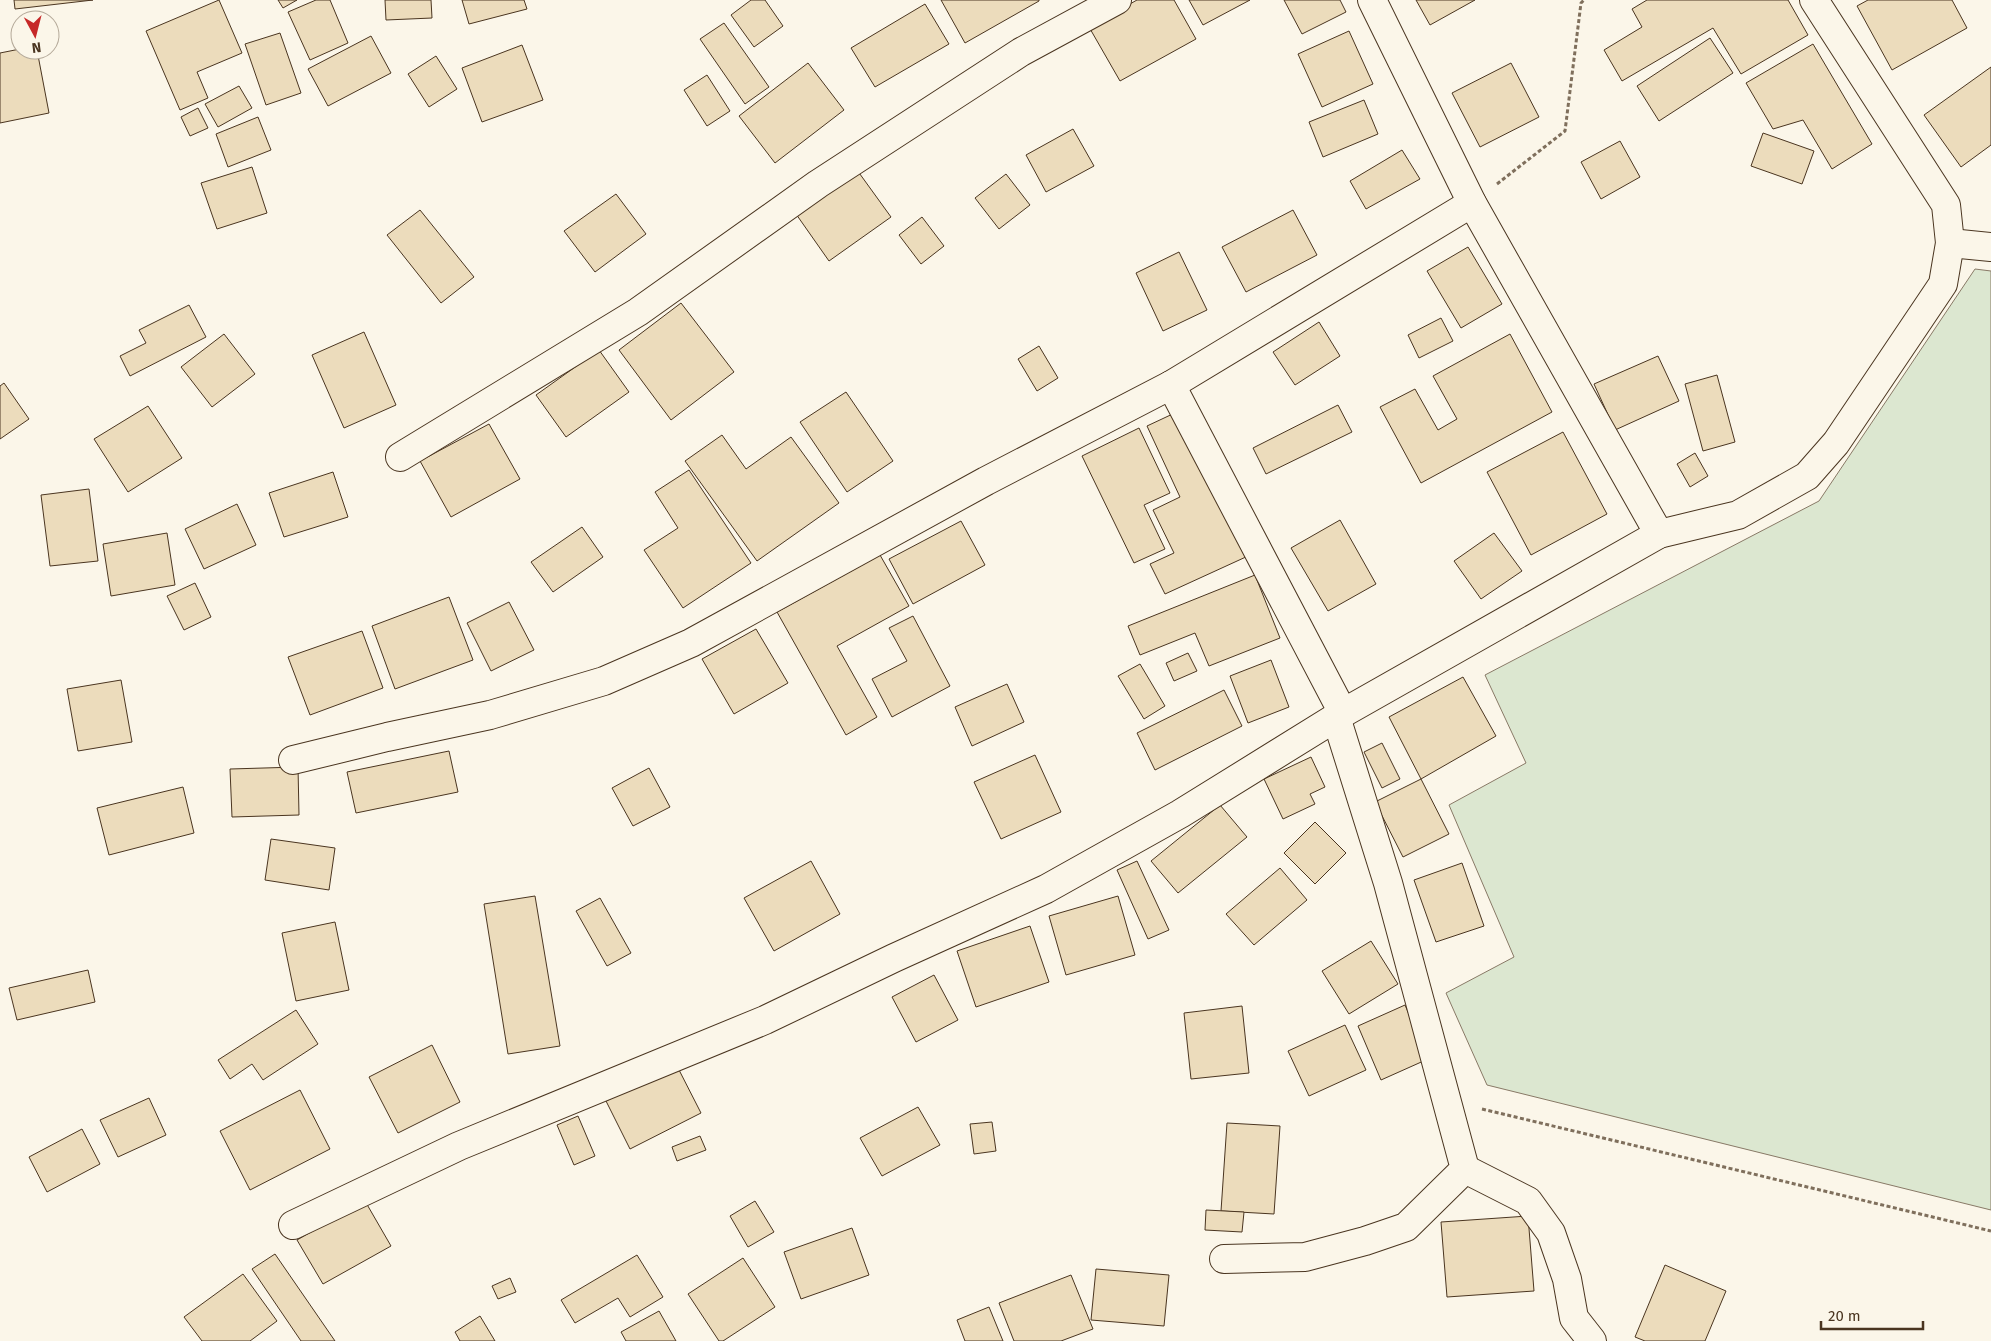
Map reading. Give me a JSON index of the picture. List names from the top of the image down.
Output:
{
  "scale_bar": "20 m",
  "north": "bottom"
}
